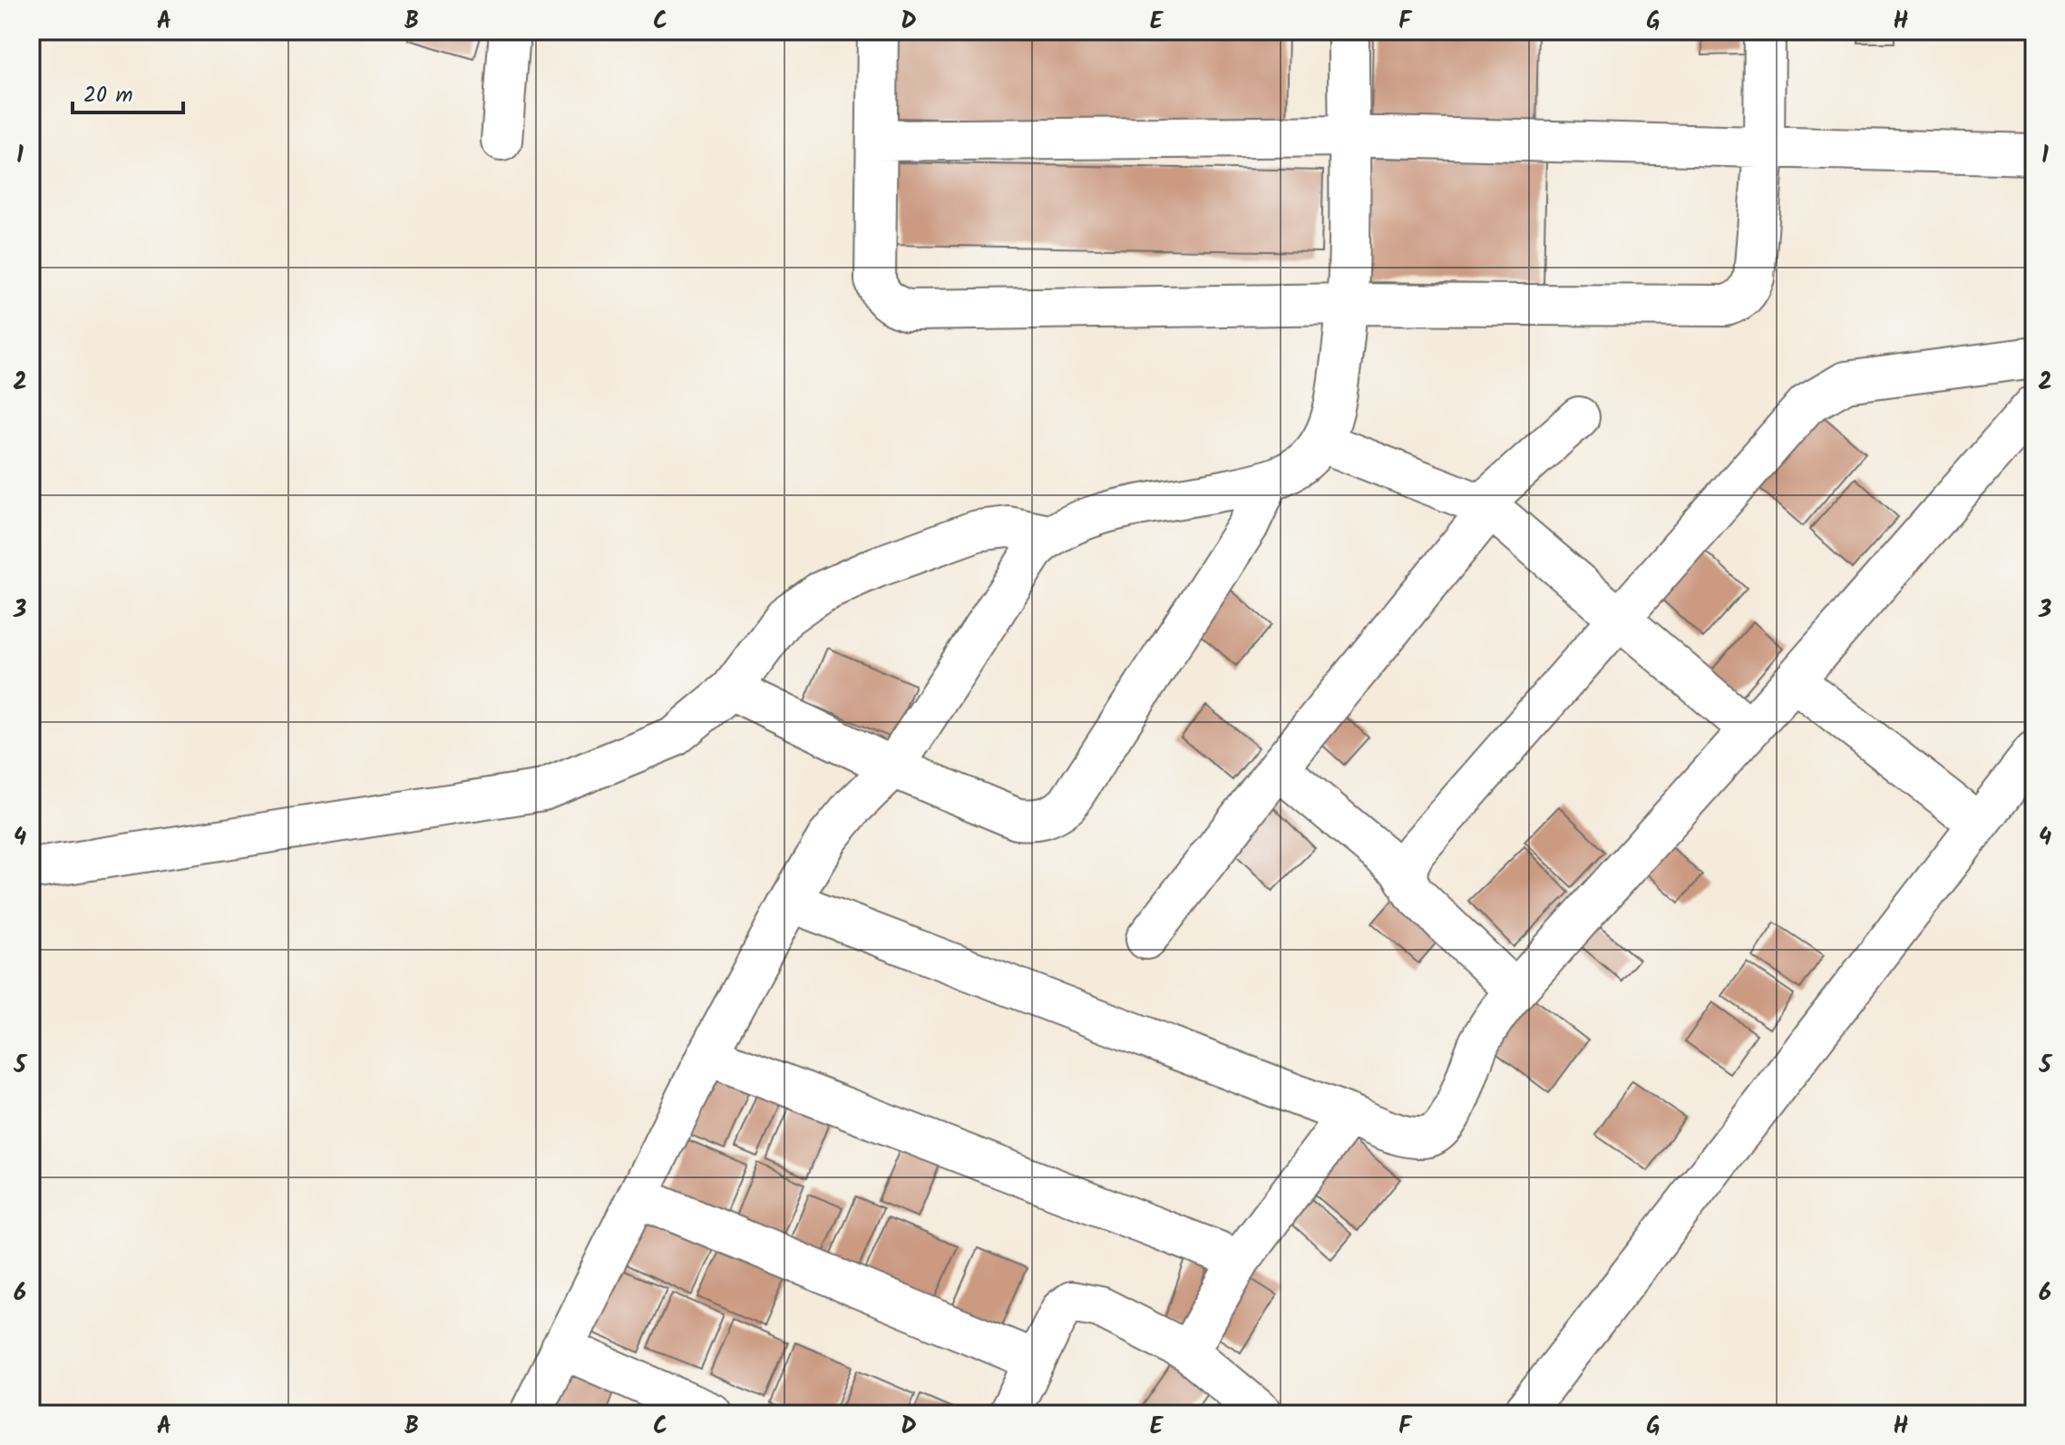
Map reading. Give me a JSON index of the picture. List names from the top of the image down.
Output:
{
  "scale_bar": "20 m",
  "grid": {
    "columns": [
      "A",
      "B",
      "C",
      "D",
      "E",
      "F",
      "G",
      "H"
    ],
    "rows": [
      "1",
      "2",
      "3",
      "4",
      "5",
      "6"
    ]
  }
}
